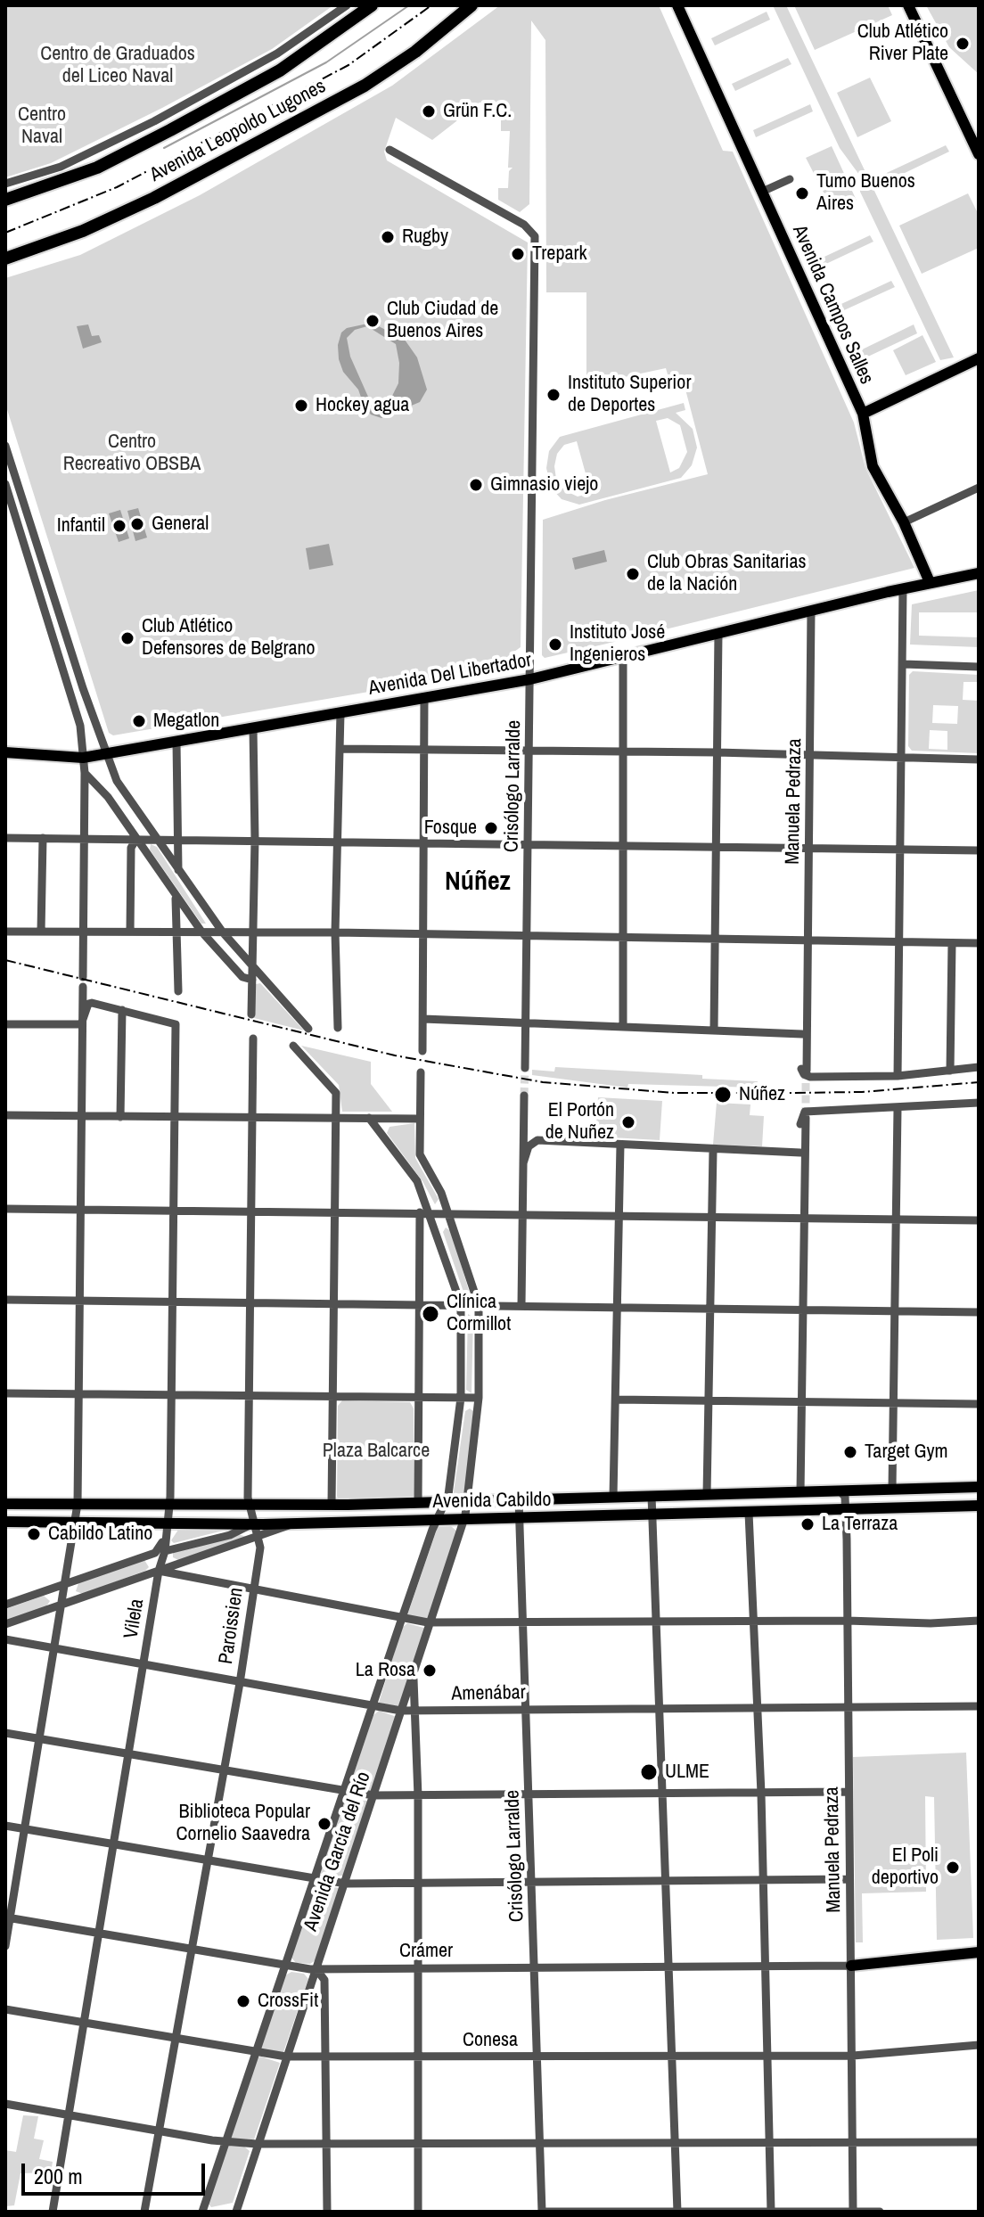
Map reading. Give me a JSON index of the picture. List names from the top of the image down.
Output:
{
  "streets": {
    "highway": ["Avenida Leopoldo Lugones"],
    "main road": ["Avenida Campos Salles", "Avenida Del Libertador", "Avenida Cabildo"],
    "street": [
      "Crisólogo Larralde",
      "Manuela Pedraza",
      "Vilela",
      "Paroissien",
      "Amenábar",
      "Avenida García del Río",
      "Crámer",
      "Conesa"
    ]
  },
  "crossings": [
    ["Avenida Campos Salles", "Avenida Del Libertador"],
    ["Avenida Del Libertador", "Crisólogo Larralde"],
    ["Avenida Del Libertador", "Manuela Pedraza"],
    ["Crisólogo Larralde", "Avenida Cabildo"],
    ["Crisólogo Larralde", "Amenábar"],
    ["Crisólogo Larralde", "Crámer"],
    ["Crisólogo Larralde", "Conesa"],
    ["Manuela Pedraza", "Avenida Cabildo"],
    ["Manuela Pedraza", "Amenábar"],
    ["Manuela Pedraza", "Crámer"],
    ["Manuela Pedraza", "Conesa"],
    ["Avenida Cabildo", "Vilela"],
    ["Avenida Cabildo", "Avenida García del Río"],
    ["Vilela", "Amenábar"],
    ["Vilela", "Crámer"],
    ["Vilela", "Conesa"],
    ["Paroissien", "Amenábar"],
    ["Paroissien", "Crámer"],
    ["Paroissien", "Conesa"],
    ["Amenábar", "Avenida García del Río"],
    ["Avenida García del Río", "Crámer"],
    ["Avenida García del Río", "Conesa"]
  ],
  "districts": ["Núñez"],
  "parks": [
    "Centro de Graduados del Liceo Naval",
    "Centro Naval",
    "Centro Recreativo OBSBA",
    "Plaza Balcarce"
  ],
  "places": [
    "Club Atlético River Plate",
    "Grün F.C.",
    "Tumo Buenos Aires",
    "Rugby",
    "Trepark",
    "Club Ciudad de Buenos Aires",
    "Instituto Superior de Deportes",
    "Hockey agua",
    "Gimnasio viejo",
    "General",
    "Infantil",
    "Club Obras Sanitarias de la Nación",
    "Club Atlético Defensores de Belgrano",
    "Instituto José Ingenieros",
    "Megatlon",
    "Fosque",
    "Núñez",
    "El Portón de Nuñez",
    "Clínica Cormillot",
    "Target Gym",
    "La Terraza",
    "Cabildo Latino",
    "La Rosa",
    "ULME",
    "Biblioteca Popular Cornelio Saavedra",
    "El Poli deportivo",
    "CrossFit"
  ],
  "scale_bar": "200 m"
}
